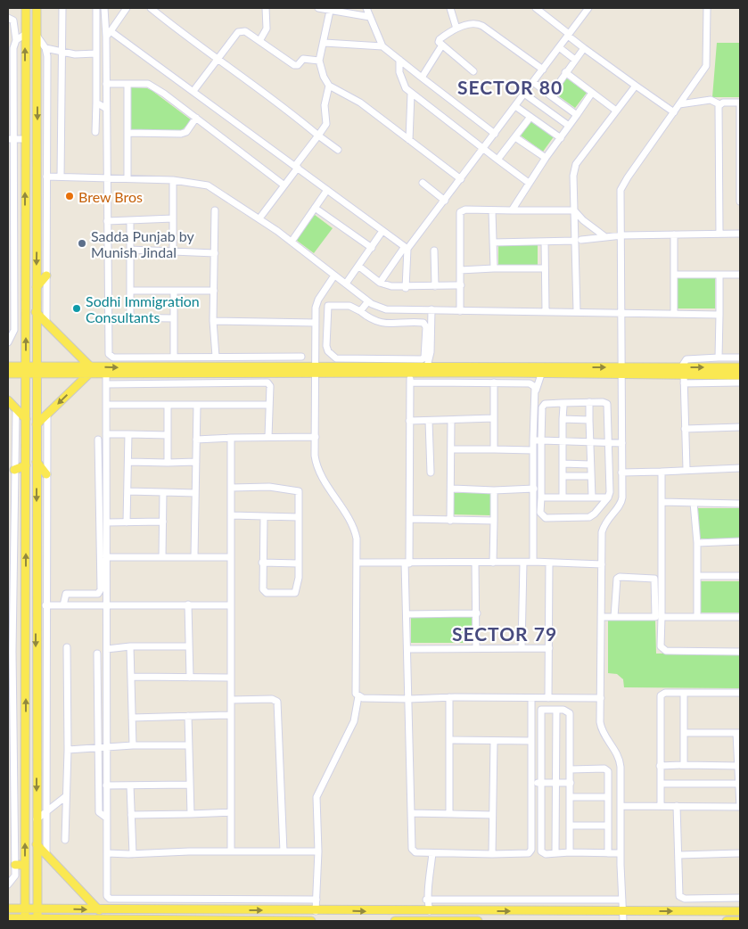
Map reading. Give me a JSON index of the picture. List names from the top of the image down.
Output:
{
  "districts": ["SECTOR 80", "SECTOR 79"],
  "places": ["Brew Bros", "Sadda Punjab by Munish Jindal", "Sodhi Immigration Consultants"]
}
